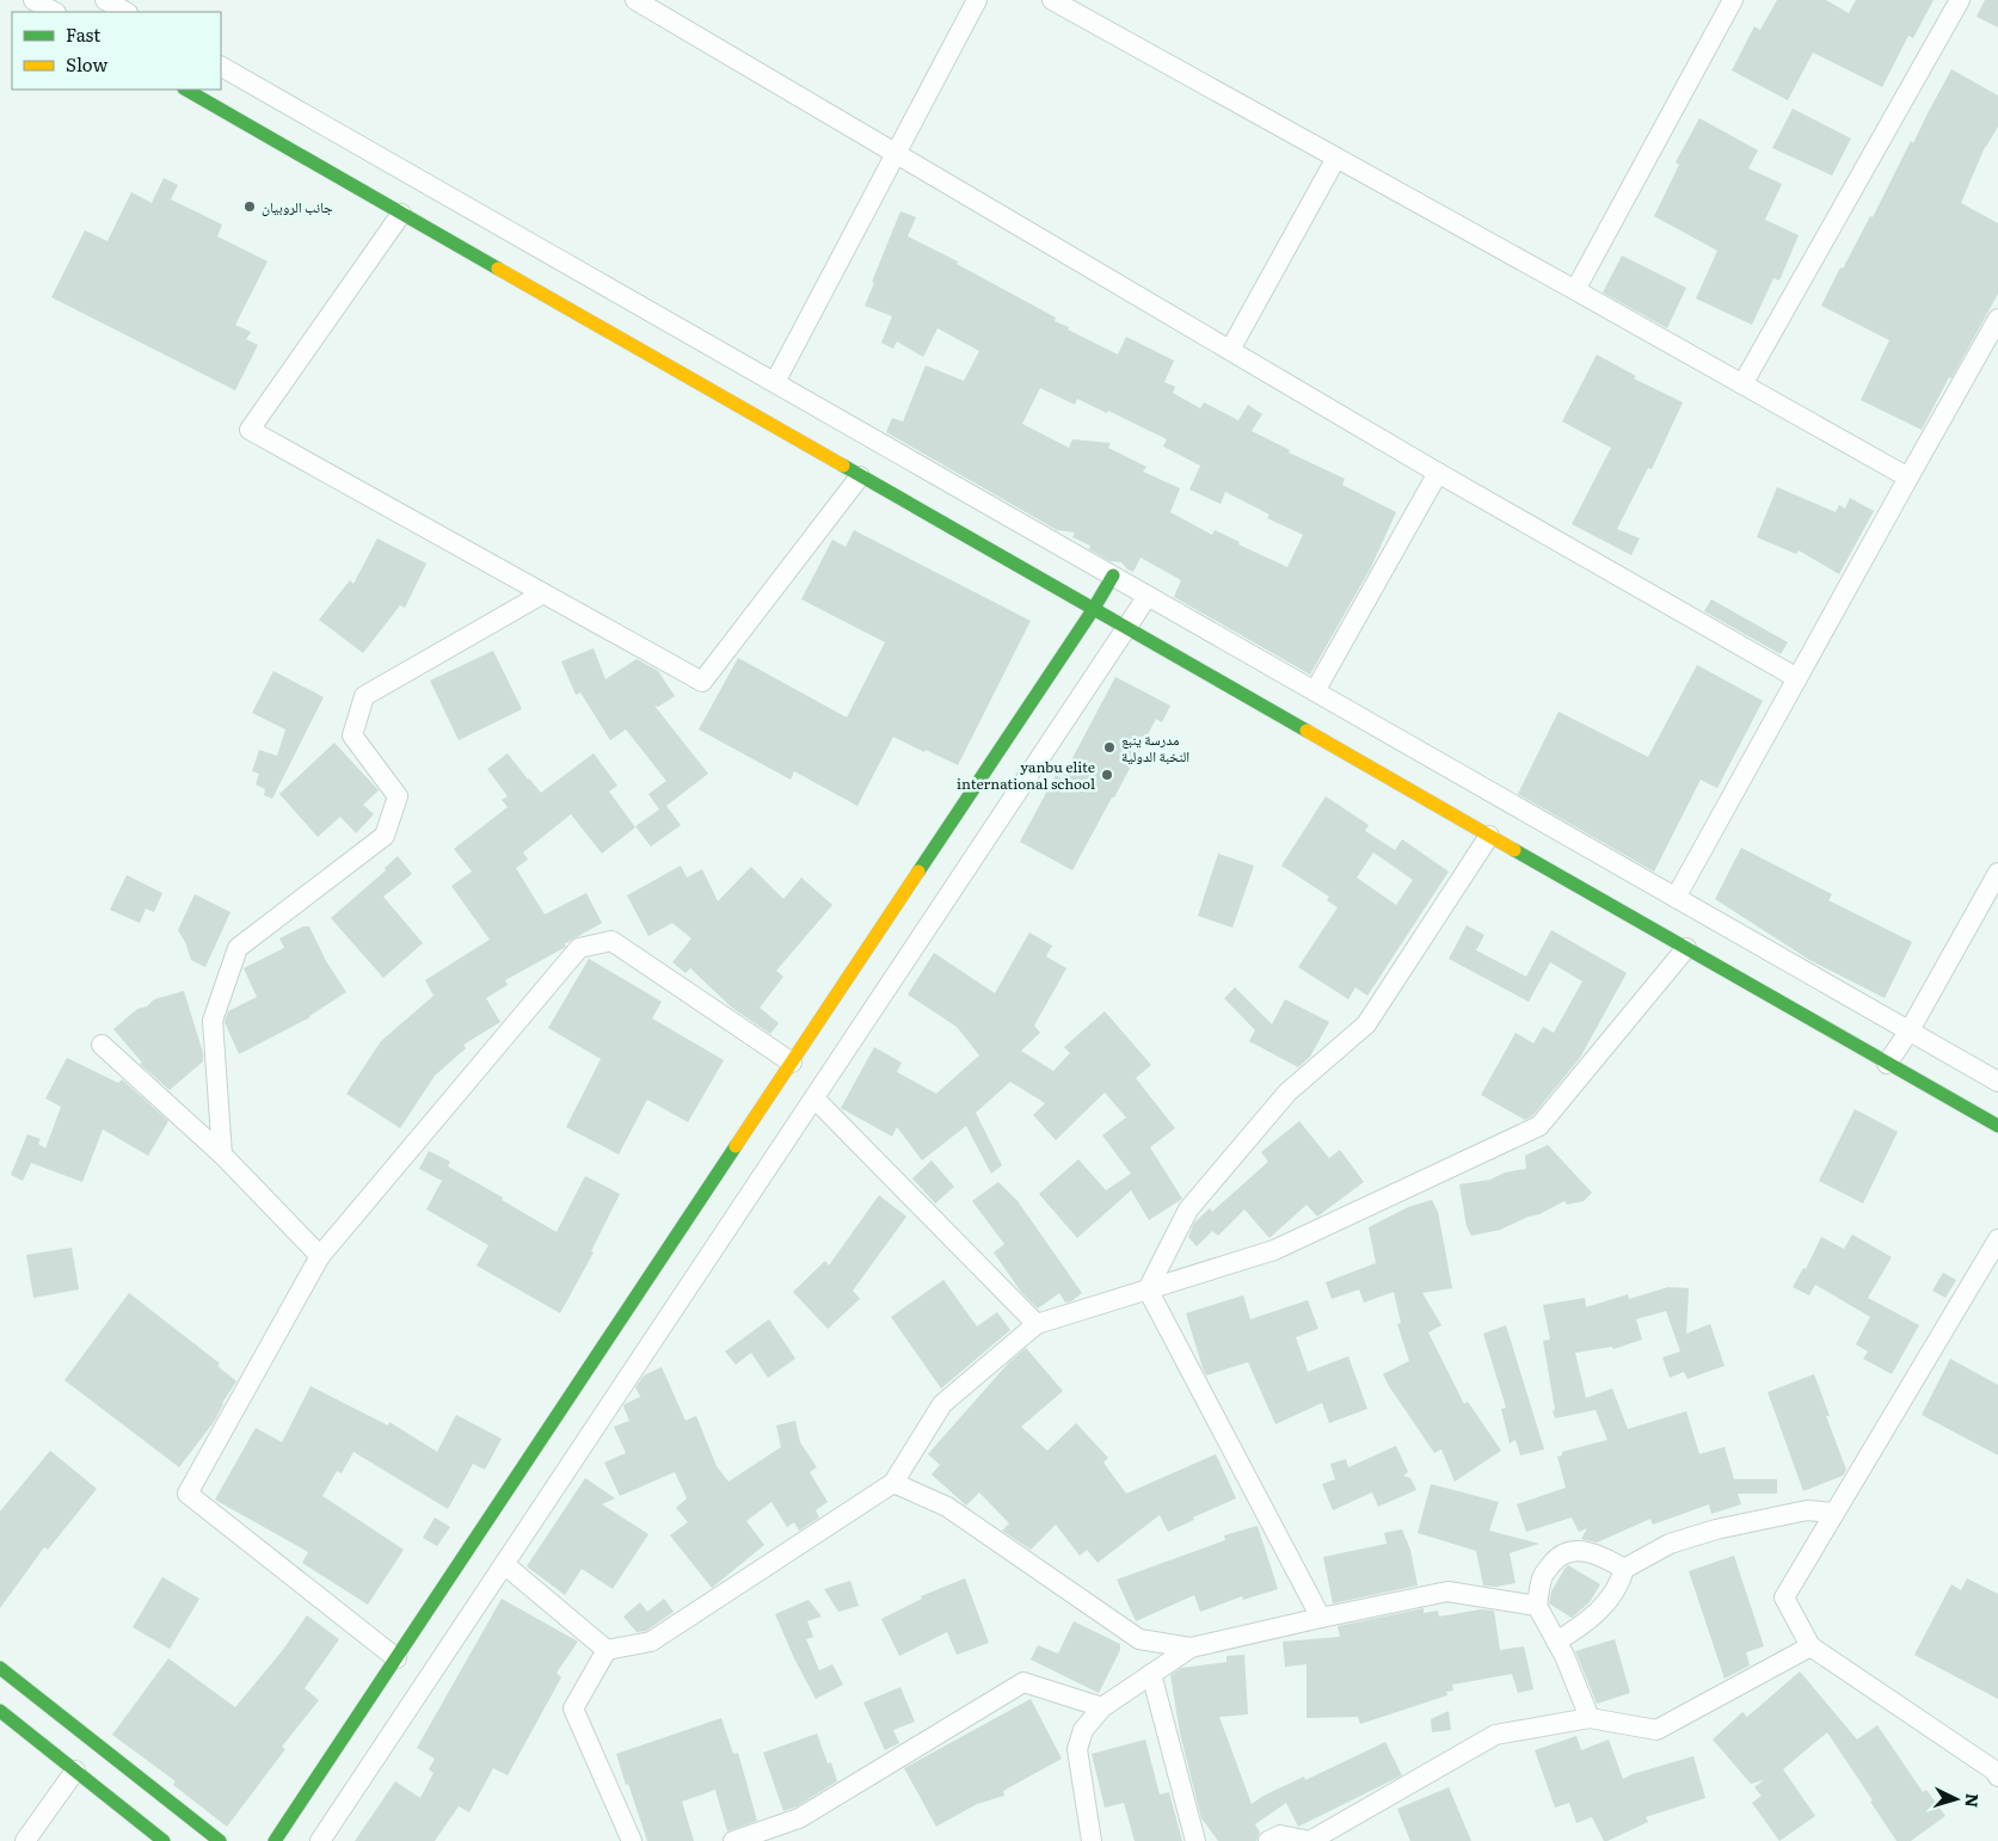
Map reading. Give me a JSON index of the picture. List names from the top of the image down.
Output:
{
  "places": ["جانب الروبيان", "مدرسة ينبع النخبة الدولية", "yanbu elite international school"],
  "legend": ["Fast", "Slow"],
  "north": "right"
}
